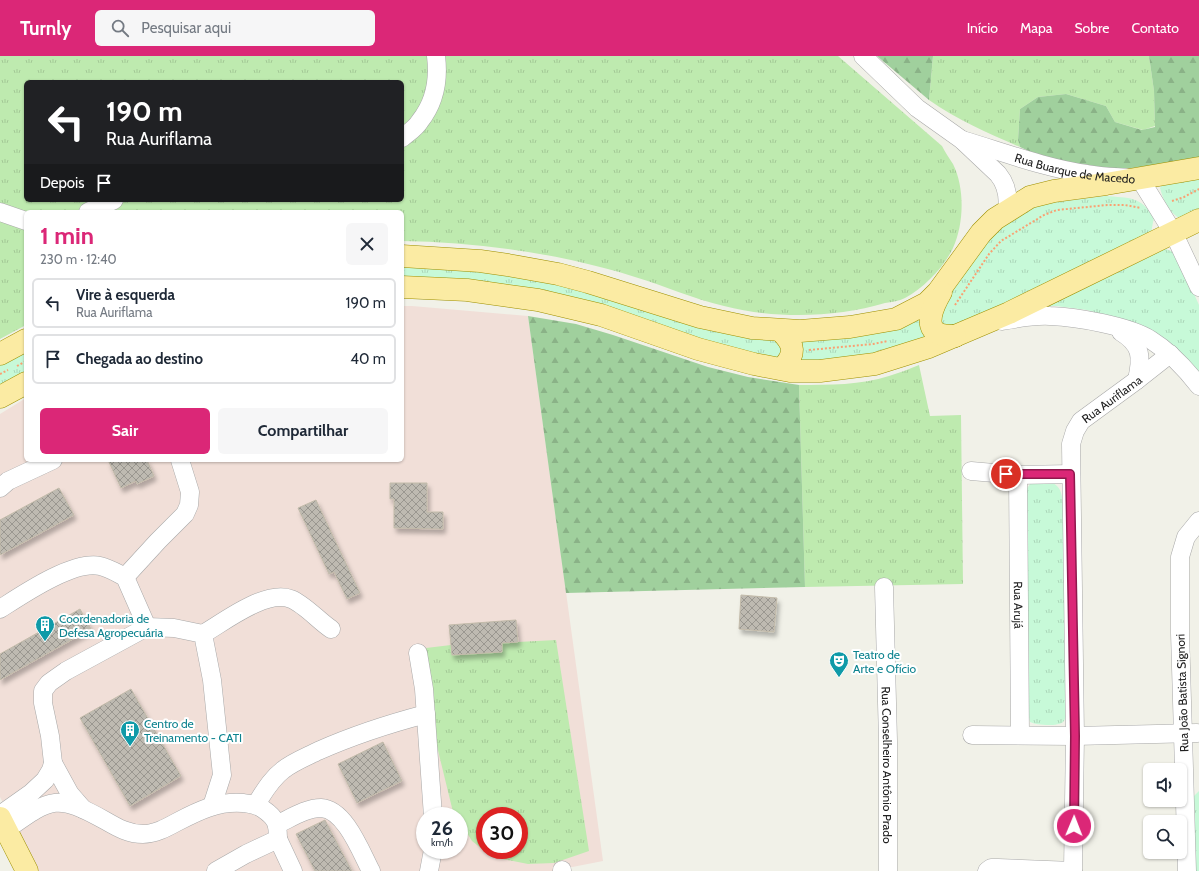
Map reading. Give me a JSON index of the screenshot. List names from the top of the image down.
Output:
{
  "streets": {
    "street": [
      "Rua Buarque de Macedo",
      "Rua Auriflama",
      "Rua Arujá",
      "Rua João Batista Signori",
      "Rua Conselheiro Antônio Prado"
    ]
  },
  "places": {
    "building": ["Coordenadoria de Defesa Agropecuária", "Centro de Treinamento - CATI"],
    "theatre": ["Teatro de Arte e Ofício"]
  },
  "page": {
    "header": "Turnly",
    "search": "Pesquisar aqui",
    "nav": [
      "Início",
      "Mapa",
      "Sobre",
      "Contato"
    ],
    "turn": ["190 m", "Rua Auriflama"],
    "then": "Depois",
    "heading": ["1 min", "230 m · 12:40"],
    "list": [
      {
        "name": "Vire à esquerda",
        "note": "Rua Auriflama",
        "value": "190 m"
      },
      {
        "name": "Chegada ao destino",
        "value": "40 m"
      }
    ],
    "buttons": ["Sair", "Compartilhar"],
    "speed": "26 km/h",
    "limit": "30"
  }
}
